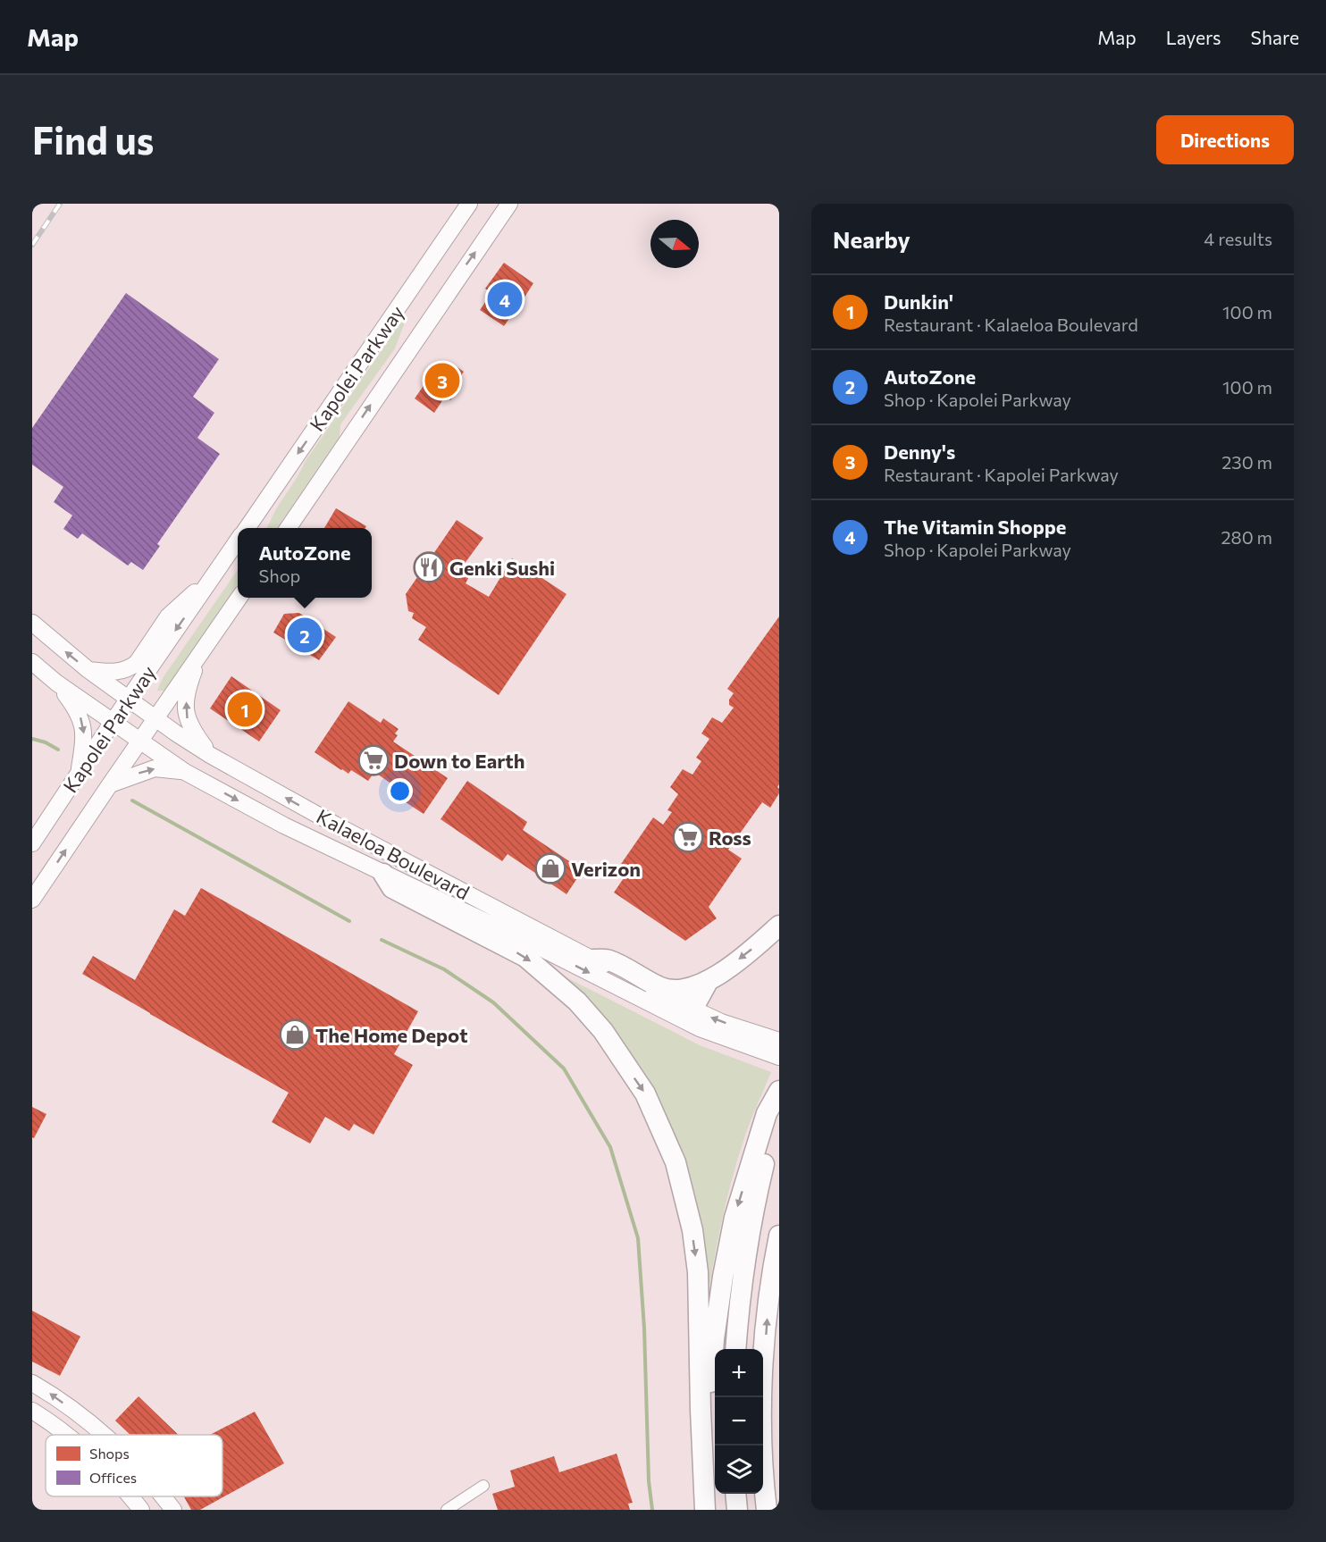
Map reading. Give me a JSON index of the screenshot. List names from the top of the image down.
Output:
{
  "streets": {
    "main road": ["Kapolei Parkway", "Kalaeloa Boulevard"]
  },
  "crossings": [
    ["Kapolei Parkway", "Kalaeloa Boulevard"]
  ],
  "places": {
    "restaurant": ["Genki Sushi"],
    "supermarket": ["Down to Earth", "Ross"],
    "shop": ["Verizon", "The Home Depot"]
  },
  "legend": ["Shops", "Offices"],
  "north": "right",
  "page": {
    "header": "Map",
    "nav": ["Map", "Layers", "Share"],
    "buttons": "Directions",
    "title": "Find us",
    "heading": ["Nearby", "4 results"],
    "list": [
      {
        "mark": "1",
        "name": "Dunkin'",
        "note": "Restaurant · Kalaeloa Boulevard",
        "value": "100 m"
      },
      {
        "mark": "2",
        "name": "AutoZone",
        "note": "Shop · Kapolei Parkway",
        "value": "100 m"
      },
      {
        "mark": "3",
        "name": "Denny's",
        "note": "Restaurant · Kapolei Parkway",
        "value": "230 m"
      },
      {
        "mark": "4",
        "name": "The Vitamin Shoppe",
        "note": "Shop · Kapolei Parkway",
        "value": "280 m"
      }
    ],
    "pins": [
      "4",
      "3",
      "2",
      "1"
    ],
    "popup": ["AutoZone", "Shop"],
    "map_buttons": ["+", "−"]
  }
}
